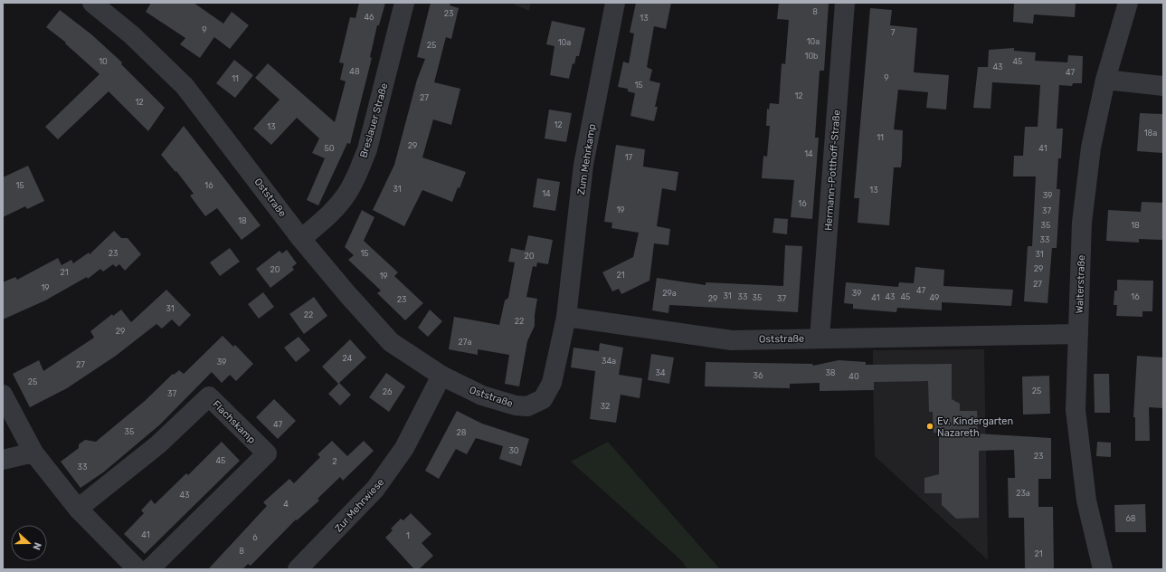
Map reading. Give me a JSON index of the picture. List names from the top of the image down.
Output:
{
  "streets": {
    "street": [
      "Breslauer Straße",
      "Zum Mehrkamp",
      "Hermann-Potthoff-Straße",
      "Oststraße",
      "Walterstraße",
      "Flachskamp",
      "Zur Mehrwiese"
    ]
  },
  "crossings": [
    ["Breslauer Straße", "Oststraße"],
    ["Zum Mehrkamp", "Oststraße"],
    ["Hermann-Potthoff-Straße", "Oststraße"],
    ["Oststraße", "Walterstraße"],
    ["Oststraße", "Zur Mehrwiese"]
  ],
  "places": ["Ev. Kindergarten Nazareth"],
  "house_numbers": [
    "8",
    "23",
    "46",
    "13",
    "9",
    "7",
    "10a",
    "10a",
    "25",
    "10b",
    "10",
    "45",
    "43",
    "48",
    "47",
    "9",
    "11",
    "15",
    "12",
    "27",
    "12",
    "12",
    "13",
    "18a",
    "11",
    "29",
    "50",
    "41",
    "14",
    "17",
    "15",
    "16",
    "31",
    "13",
    "14",
    "39",
    "16",
    "19",
    "37",
    "18",
    "35",
    "18",
    "33",
    "23",
    "15",
    "31",
    "20",
    "29",
    "20",
    "21",
    "21",
    "19",
    "27",
    "19",
    "47",
    "29a",
    "39",
    "31",
    "33",
    "43",
    "45",
    "16",
    "35",
    "41",
    "49",
    "29",
    "37",
    "23",
    "31",
    "22",
    "22",
    "29",
    "27a",
    "24",
    "34a",
    "39",
    "27",
    "34",
    "38",
    "36",
    "40",
    "25",
    "25",
    "26",
    "37",
    "32",
    "47",
    "35",
    "28",
    "30",
    "23",
    "45",
    "2",
    "33",
    "23a",
    "43",
    "4",
    "68",
    "41",
    "1",
    "6",
    "8",
    "21"
  ],
  "north": "right"
}
